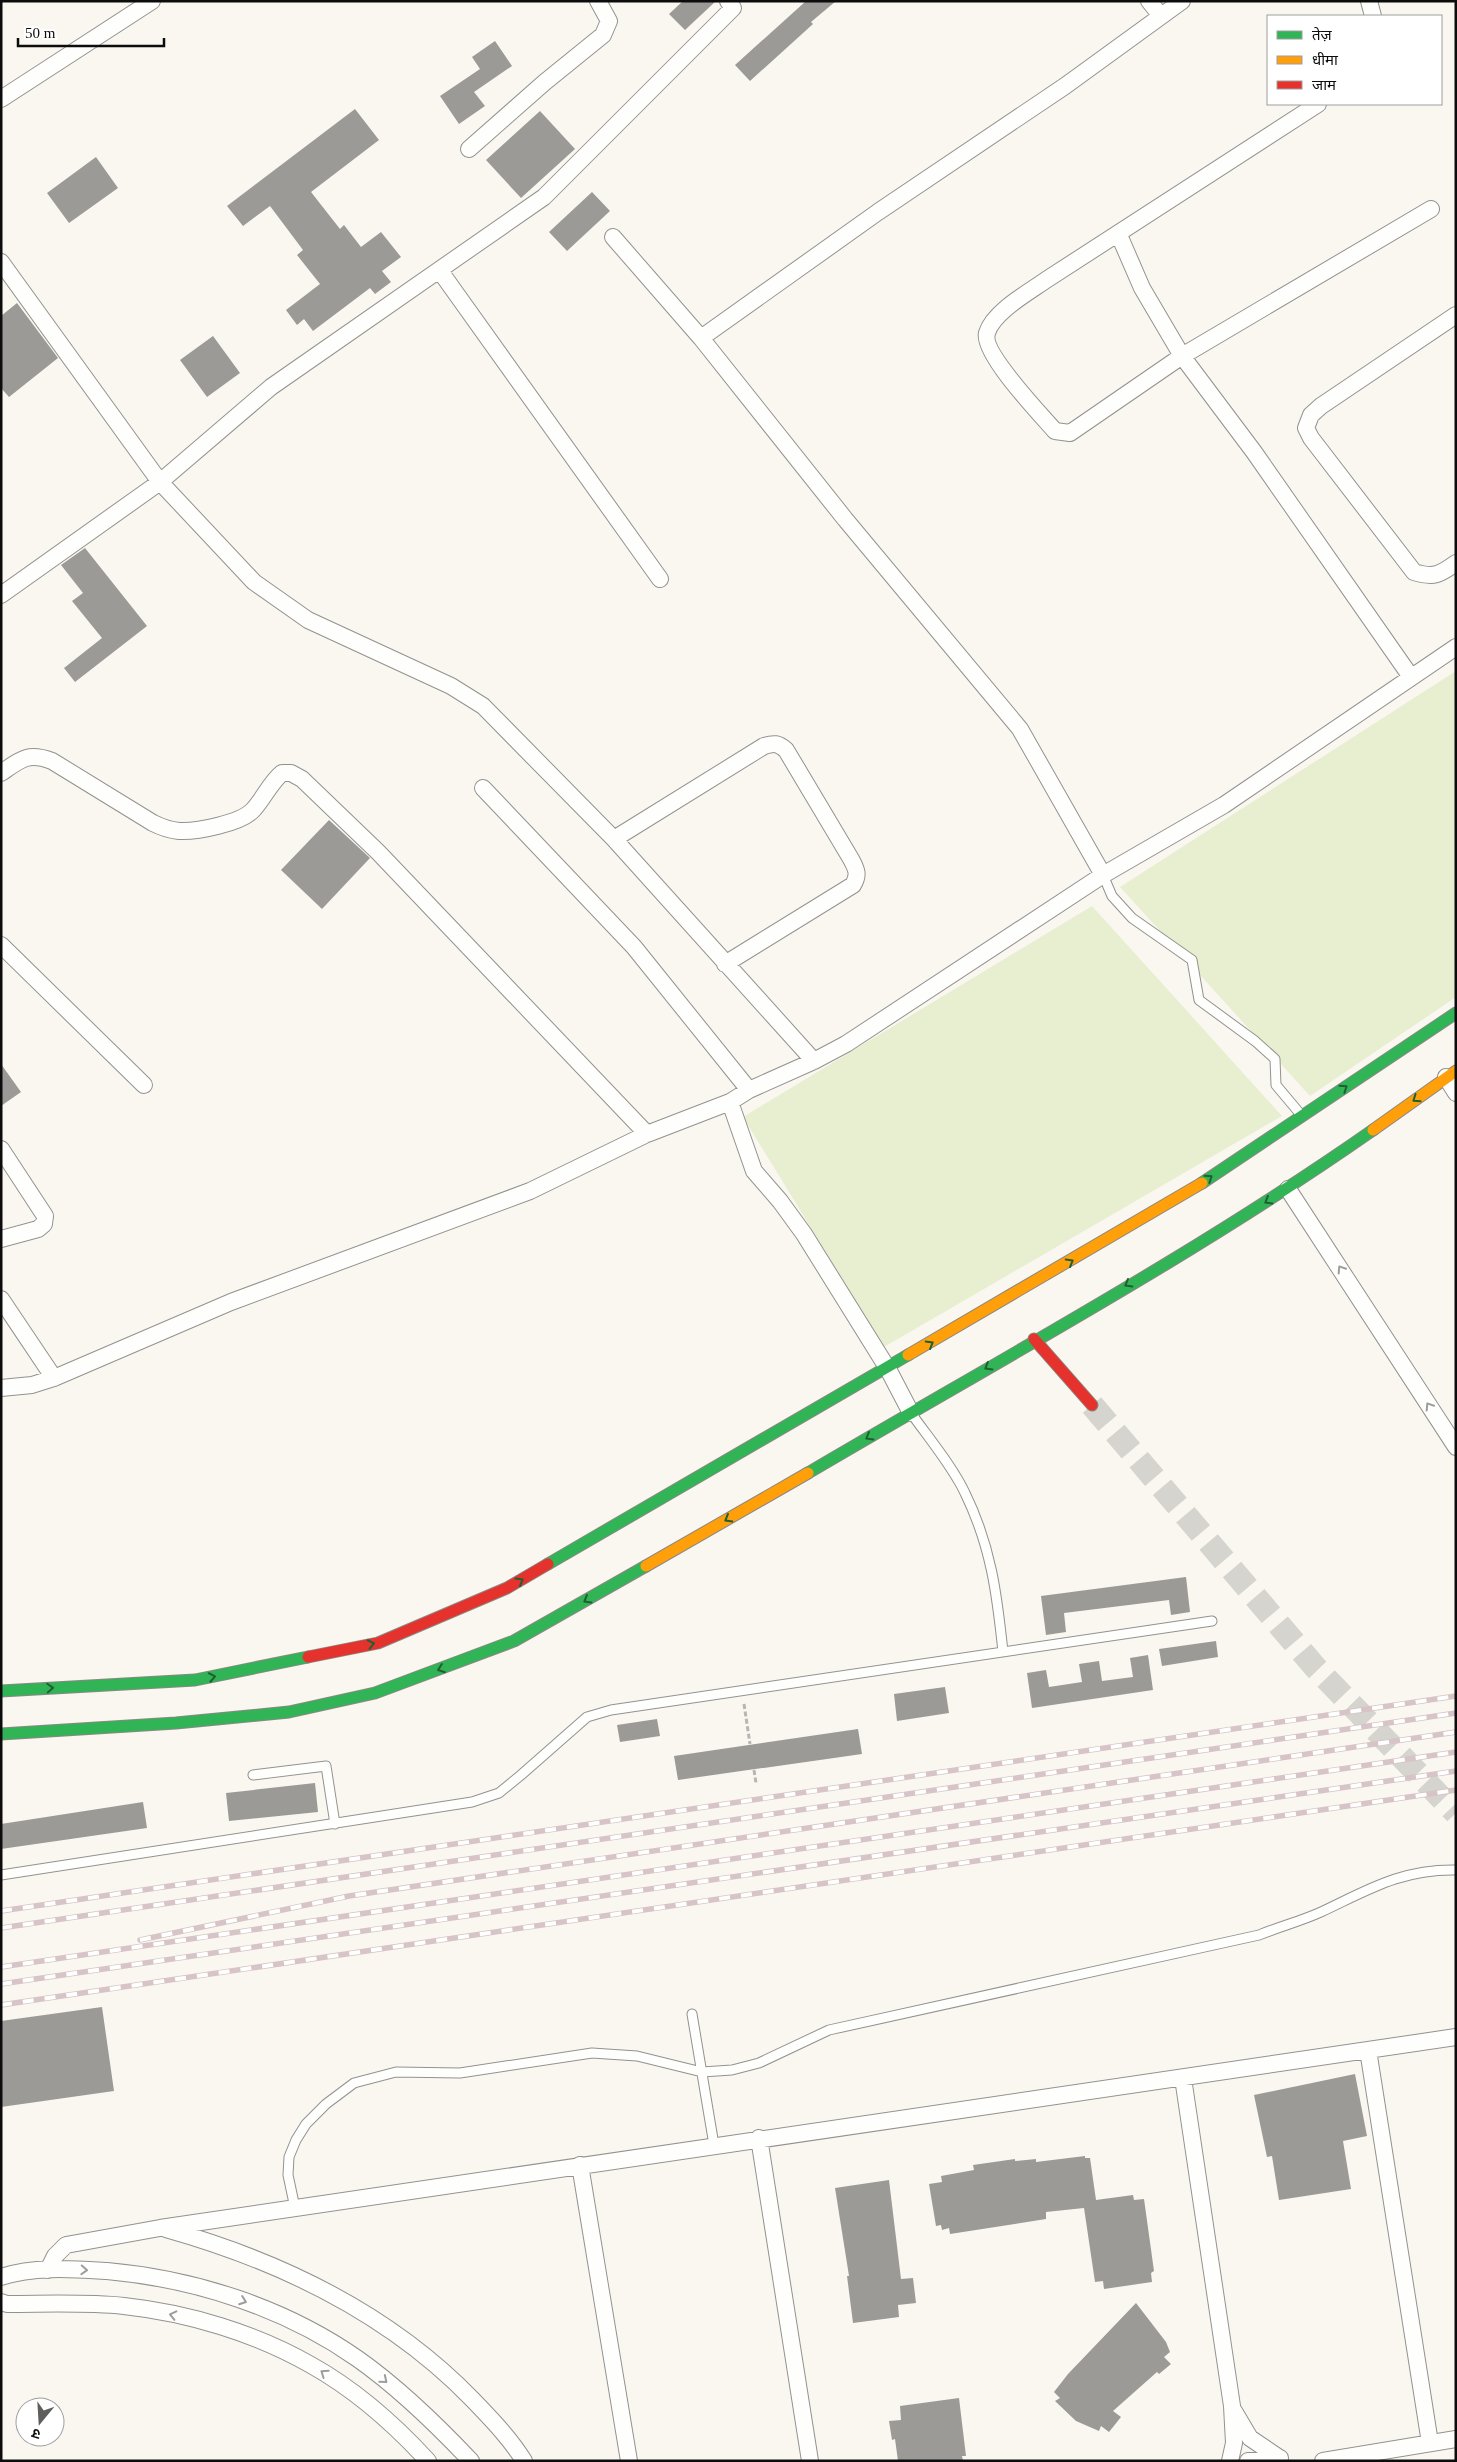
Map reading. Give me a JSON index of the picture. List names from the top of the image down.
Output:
{
  "legend": ["तेज़", "धीमा", "जाम"],
  "scale_bar": "50 m",
  "north": "bottom"
}
